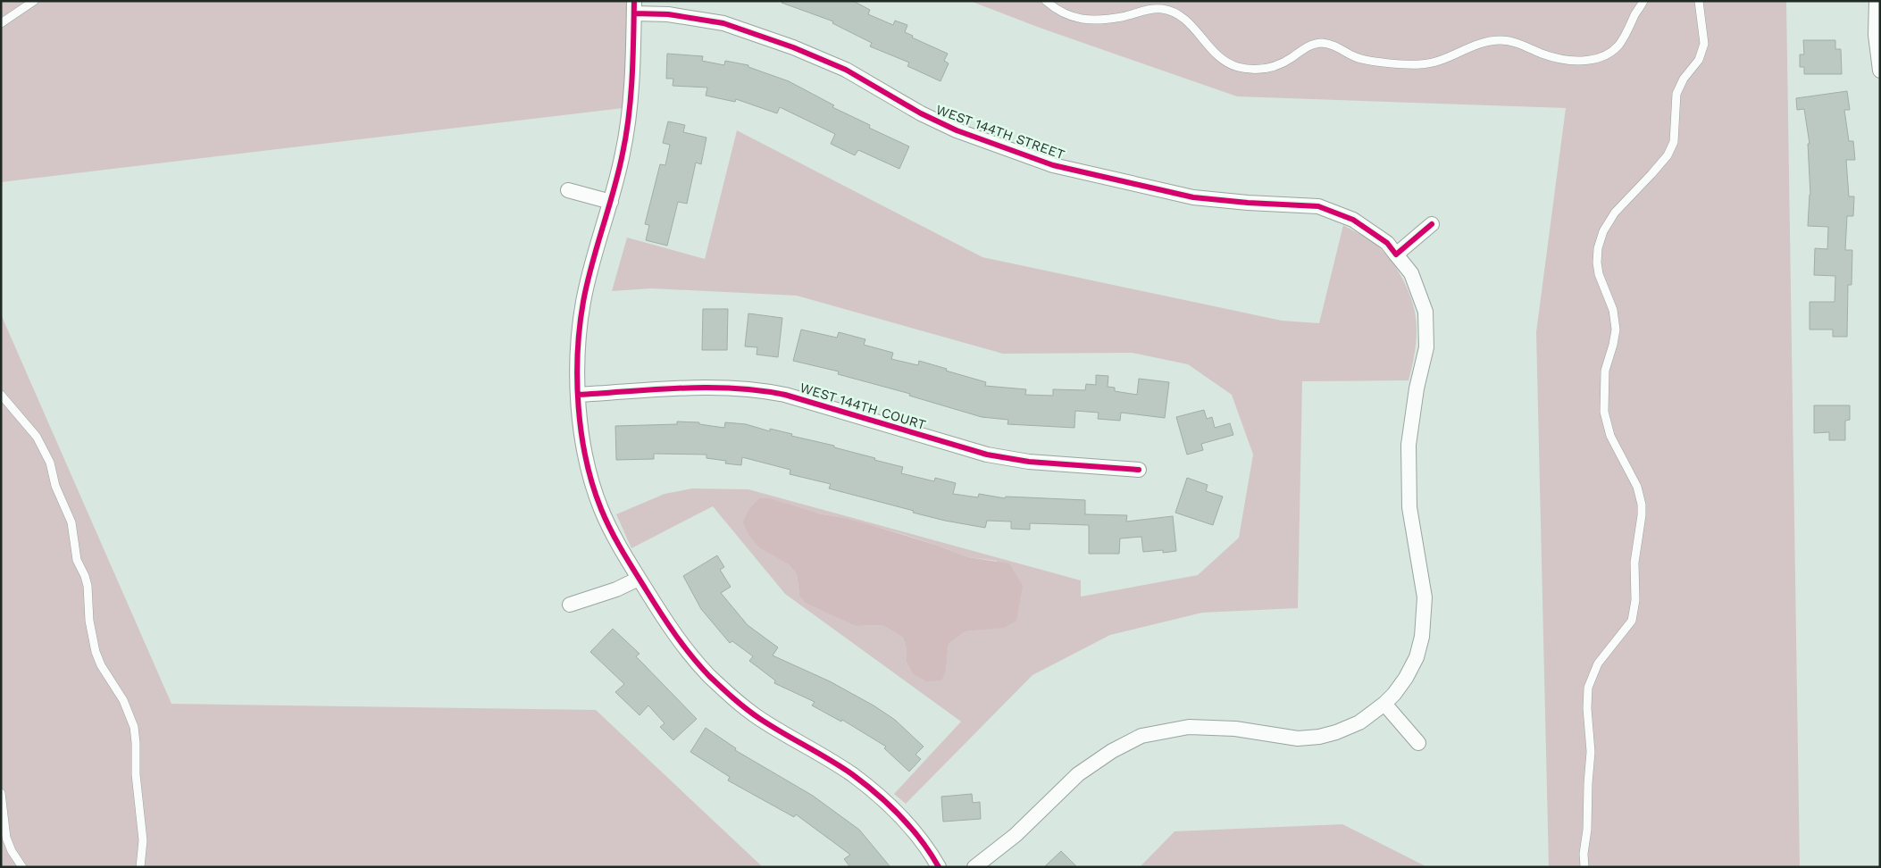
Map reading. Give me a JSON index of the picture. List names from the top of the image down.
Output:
{
  "streets": {
    "street": ["WEST 144TH STREET", "WEST 144TH COURT"]
  }
}
